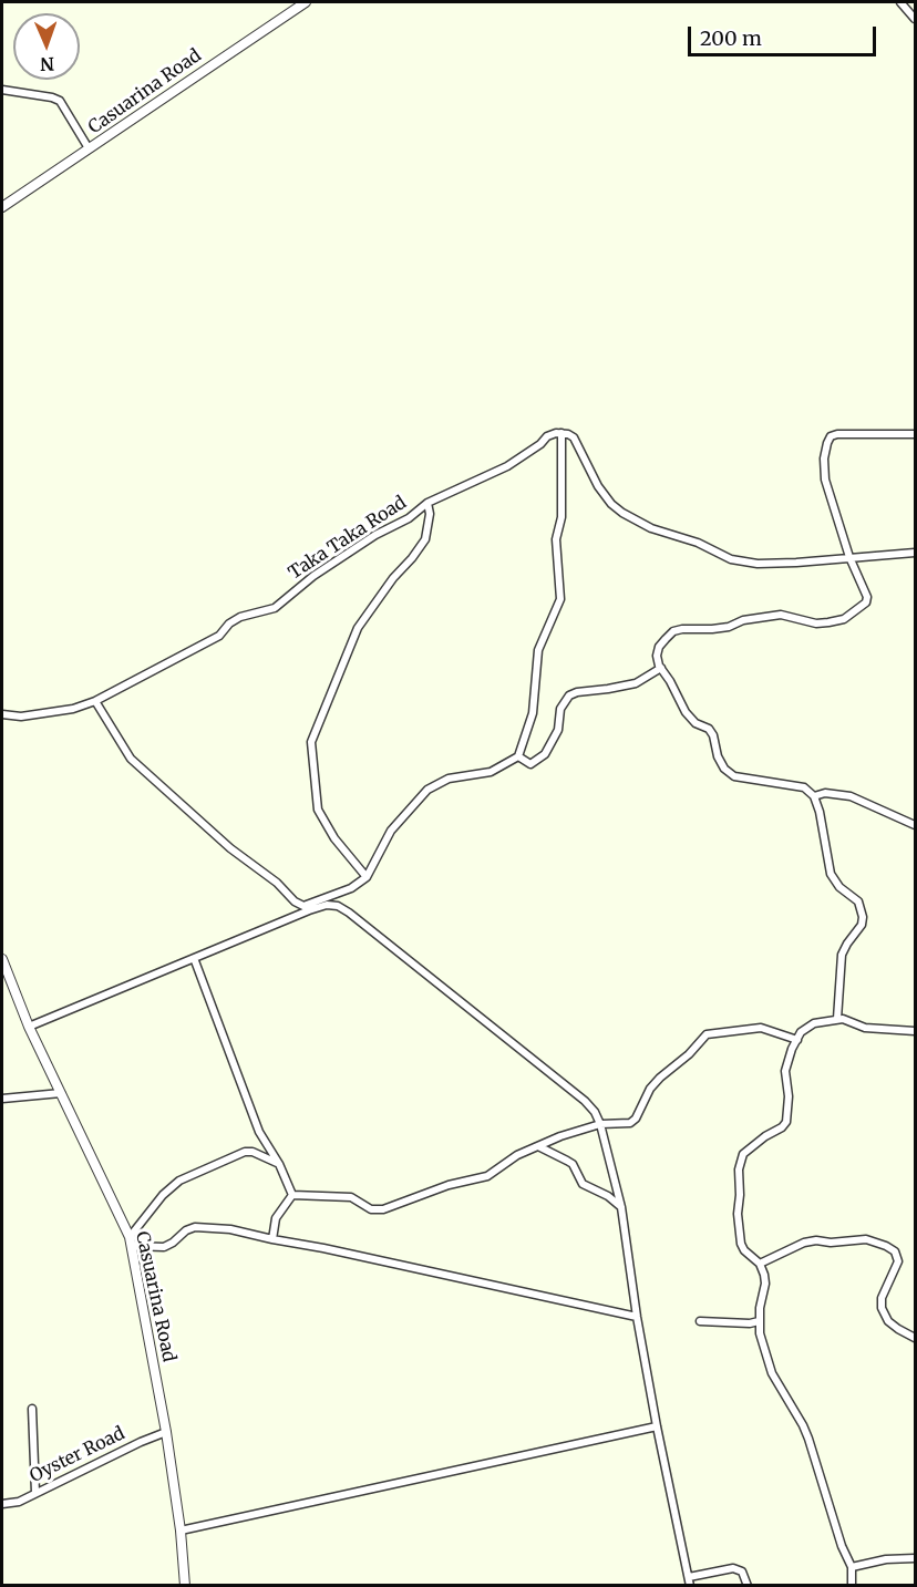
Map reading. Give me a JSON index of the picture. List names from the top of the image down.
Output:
{
  "streets": {
    "street": ["Casuarina Road", "Taka Taka Road", "Oyster Road"]
  },
  "crossings": [
    ["Casuarina Road", "Oyster Road"]
  ],
  "scale_bar": "200 m",
  "north": "bottom"
}
